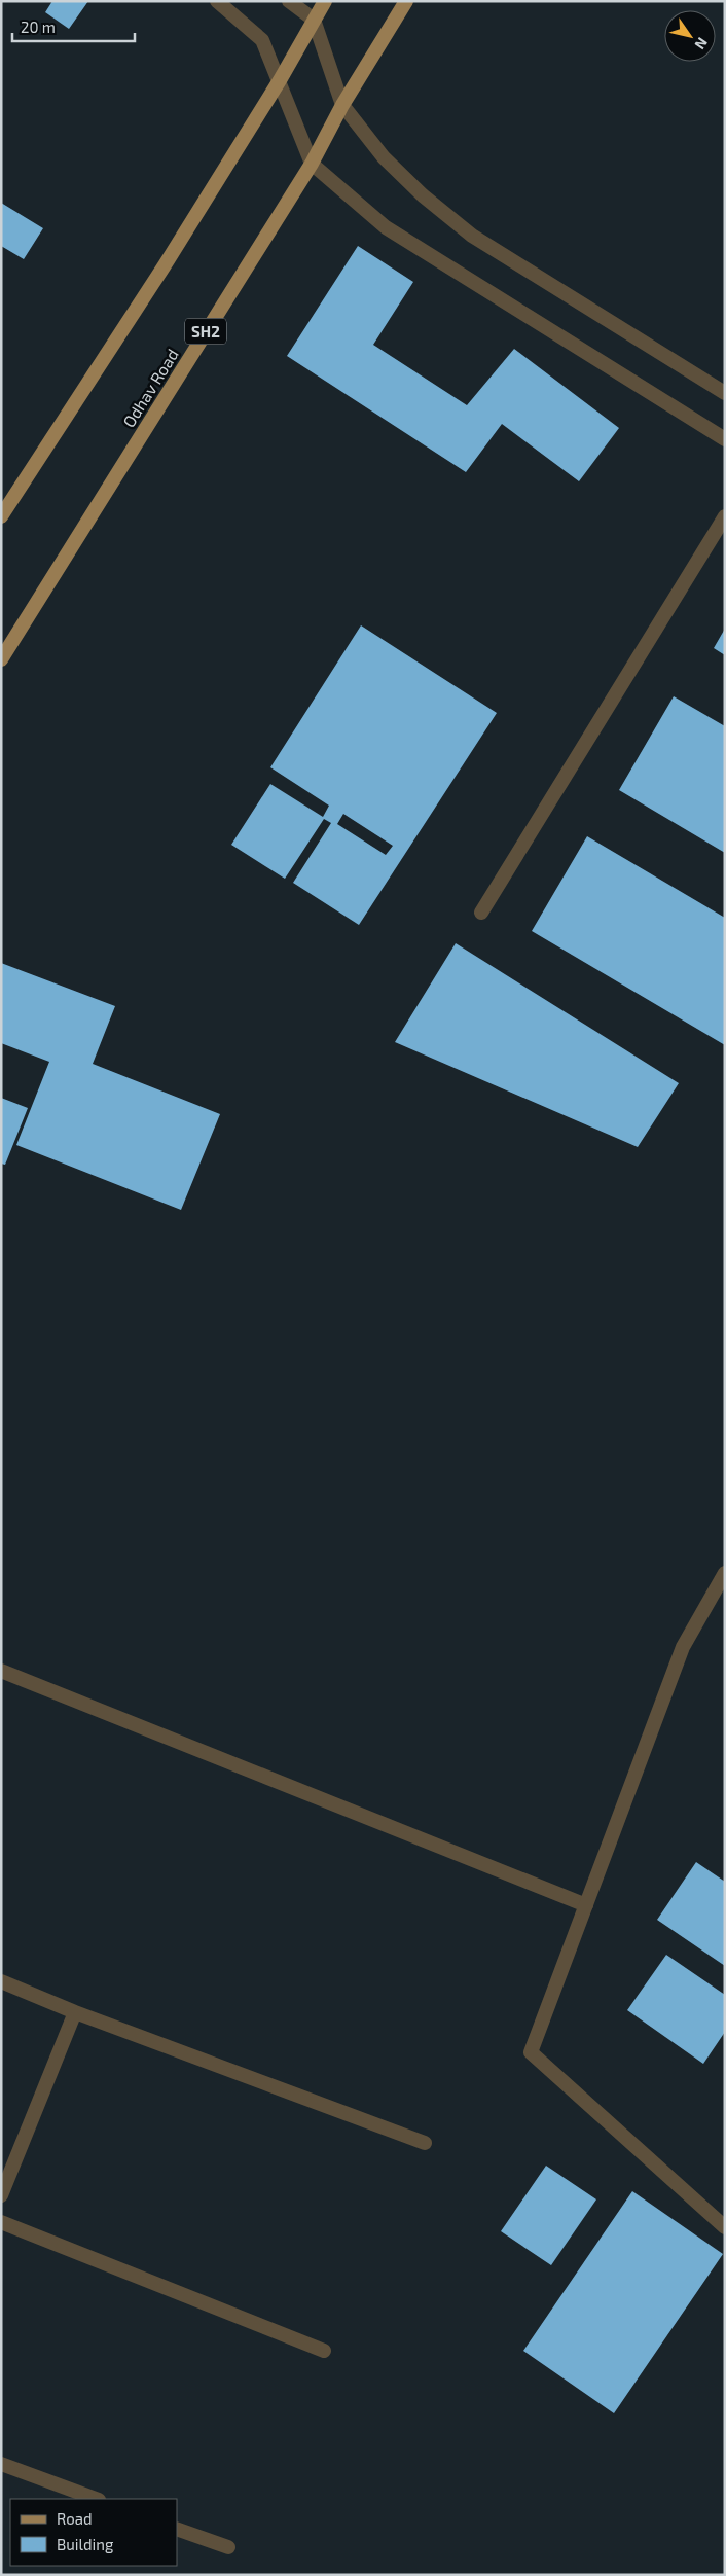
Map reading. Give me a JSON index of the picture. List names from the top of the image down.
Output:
{
  "streets": {
    "main road": ["SH2", "Odhav Road"]
  },
  "legend": ["Road", "Building"],
  "scale_bar": "20 m",
  "north": "bottom right"
}
